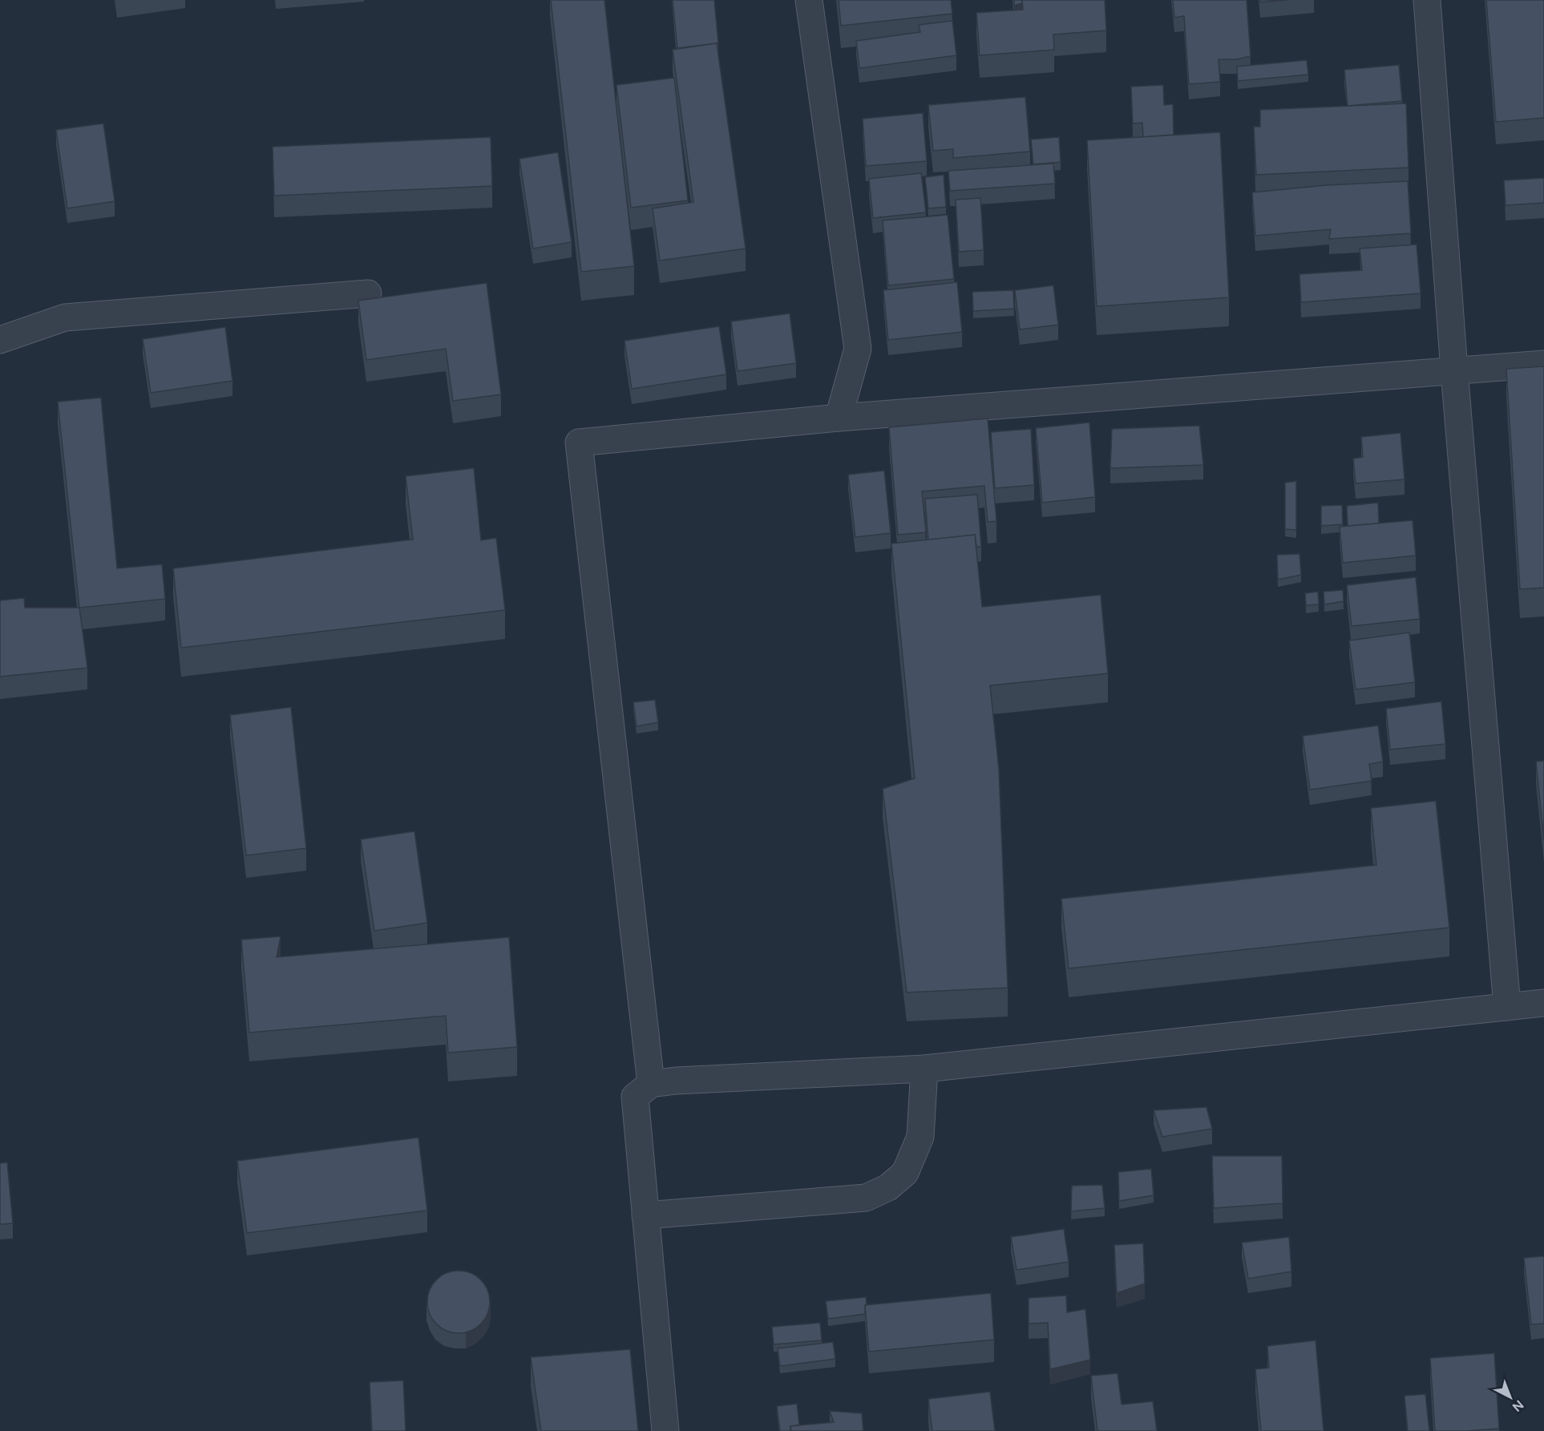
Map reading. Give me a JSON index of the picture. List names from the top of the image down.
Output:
{
  "north": "bottom right"
}
